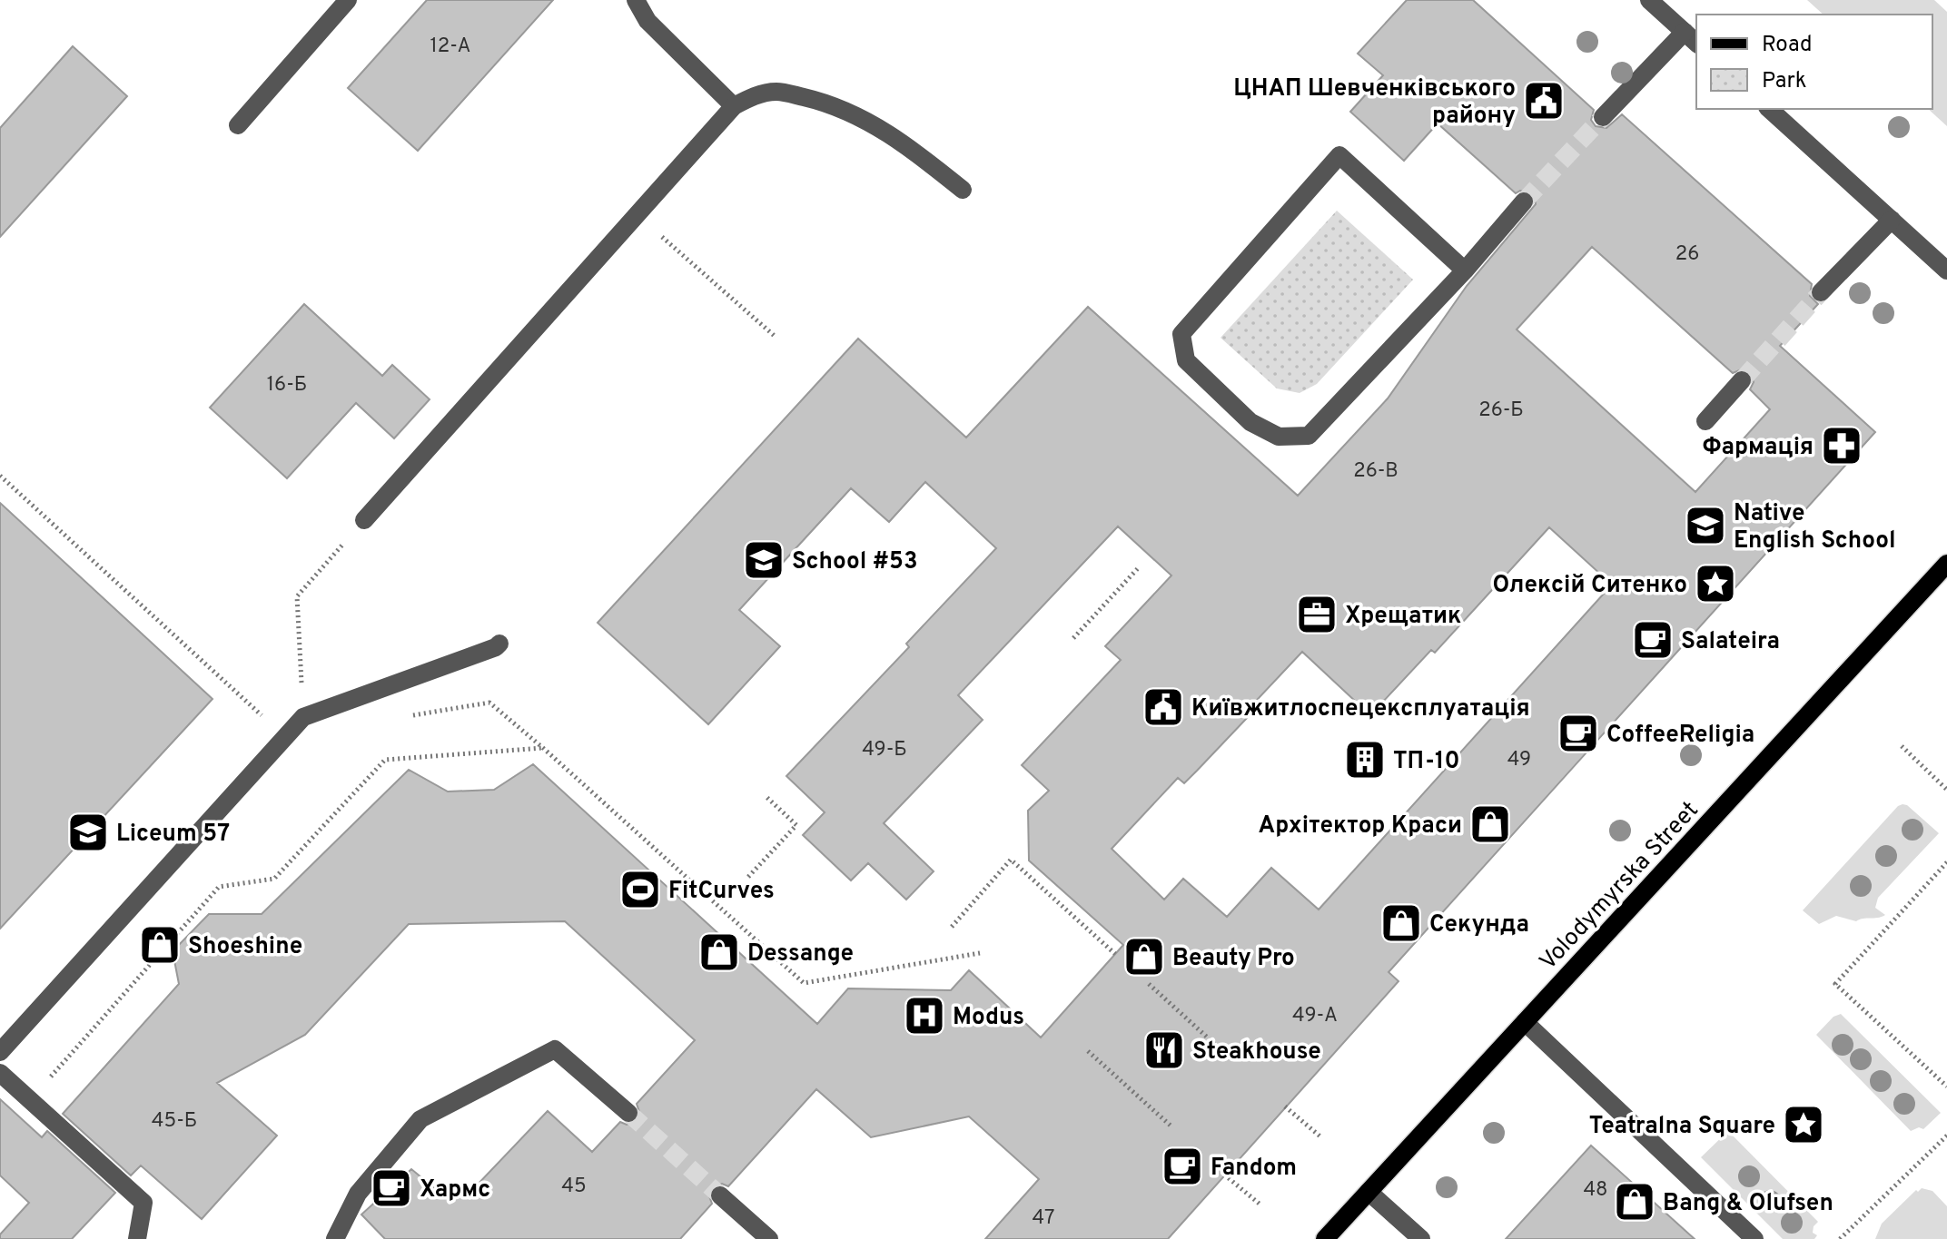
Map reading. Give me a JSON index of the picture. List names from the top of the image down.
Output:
{
  "streets": {
    "main road": ["Volodymyrska Street"]
  },
  "places": {
    "public building": ["ЦНАП Шевченківського району", "Київжитлоспецексплуатація"],
    "pharmacy": ["Фармація"],
    "school or university": ["Native English School", "School #53", "Liceum 57"],
    "place": ["Олексій Ситенко", "Teatralna Square"],
    "office": ["Хрещатик"],
    "cafe": [
      "Salateira",
      "CoffeeReligia",
      "Fandom",
      "Хармс"
    ],
    "building": ["ТП-10"],
    "shop": [
      "Архітектор Краси",
      "Секунда",
      "Shoeshine",
      "Dessange",
      "Beauty Pro",
      "Bang & Olufsen"
    ],
    "sports": ["FitCurves"],
    "hospital": ["Modus"],
    "restaurant": ["Steakhouse"]
  },
  "house_numbers": [
    "12-А",
    "26",
    "16-Б",
    "26-Б",
    "26-В",
    "49-Б",
    "49",
    "49-А",
    "45-Б",
    "45",
    "48",
    "47"
  ],
  "legend": ["Road", "Park"]
}
